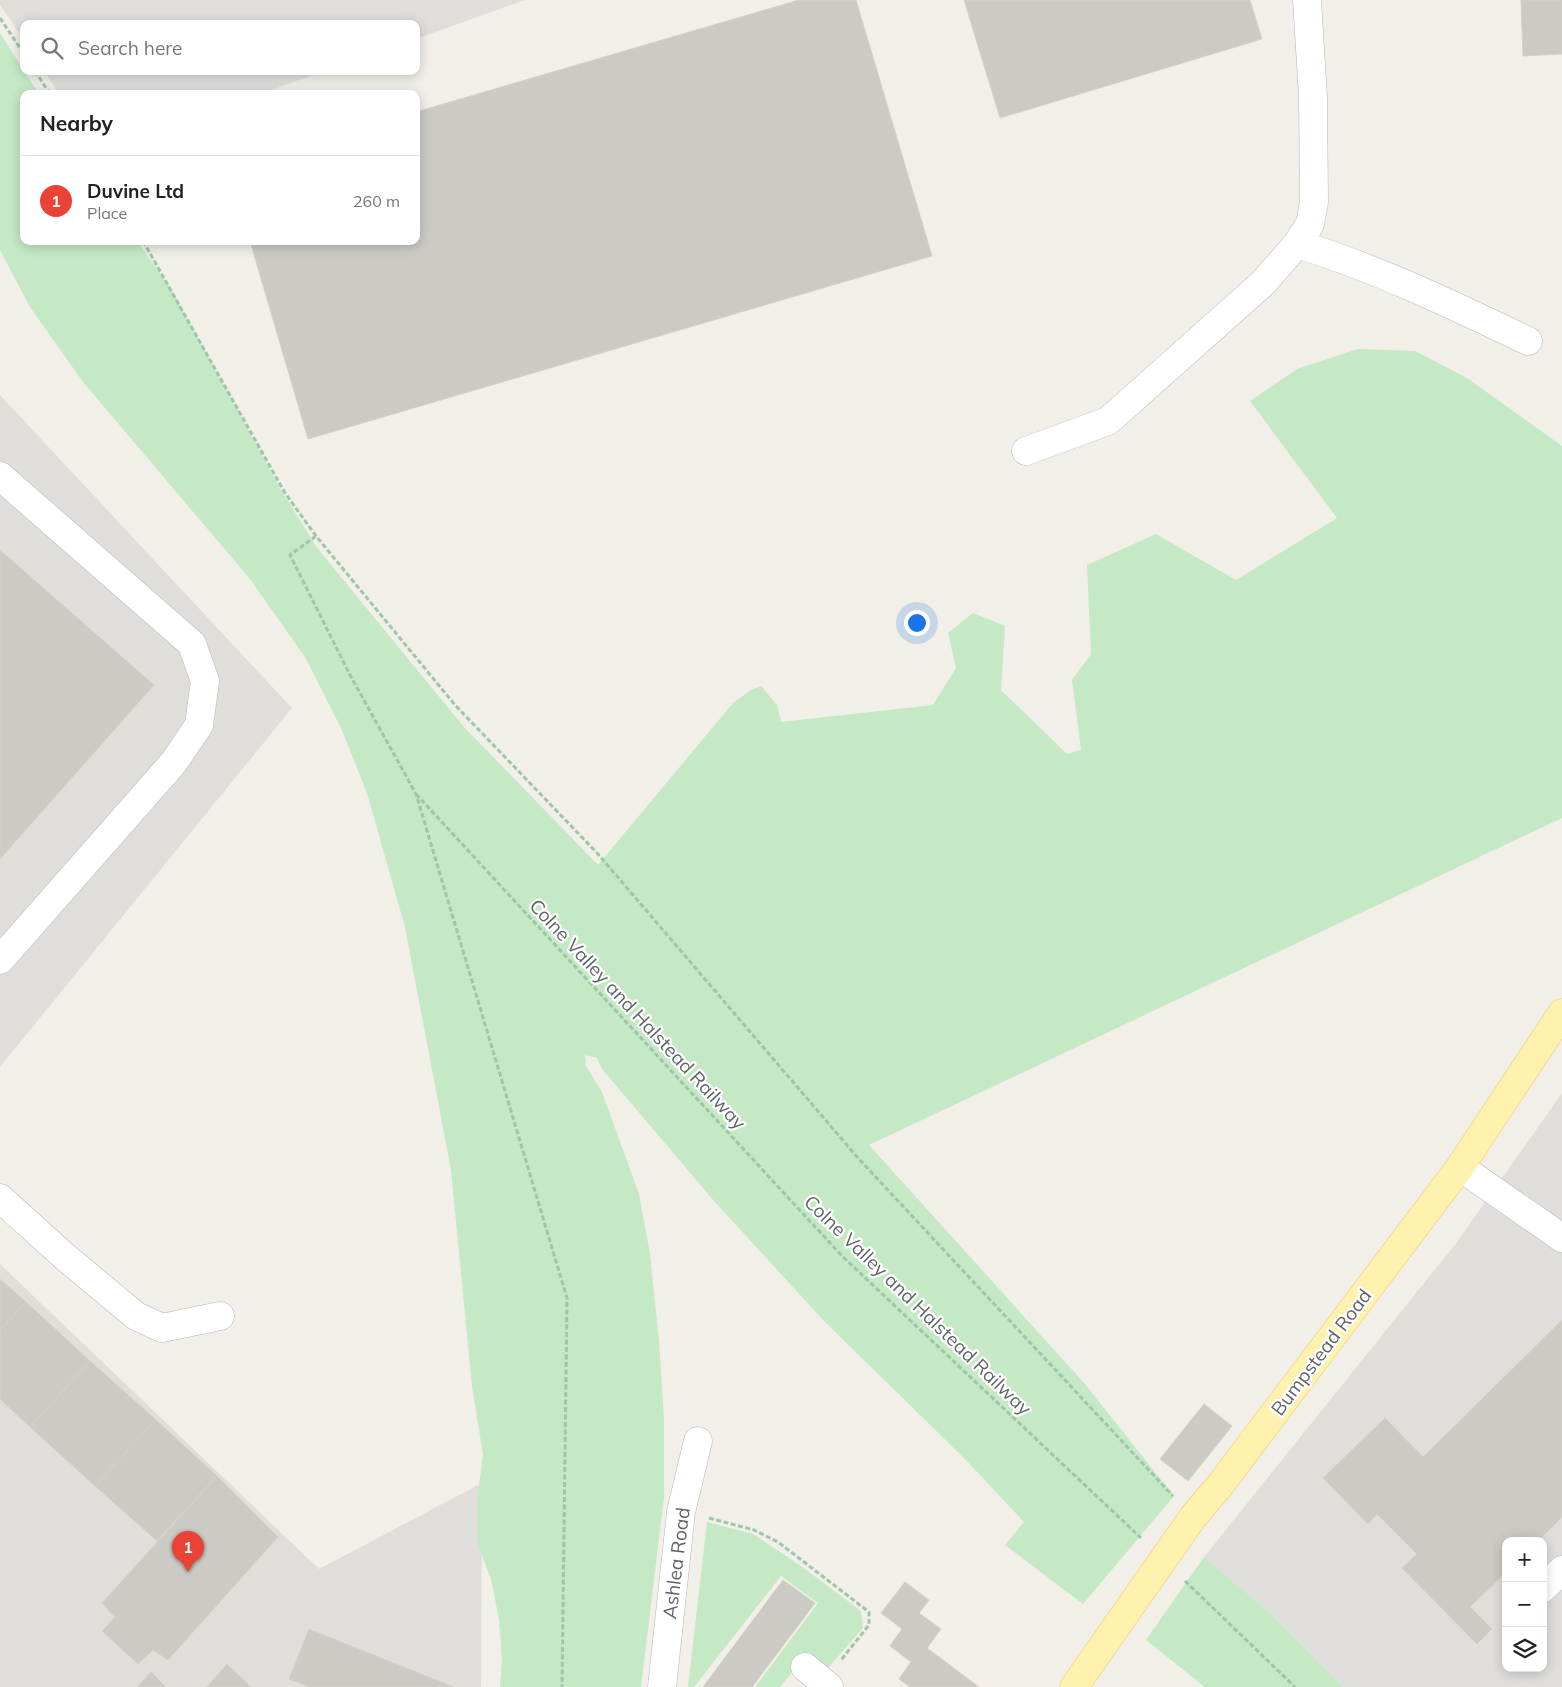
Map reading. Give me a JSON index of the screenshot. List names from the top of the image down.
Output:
{
  "streets": {
    "main road": ["Bumpstead Road"],
    "street": ["Ashlea Road"],
    "path": ["Colne Valley and Halstead Railway"]
  },
  "crossings": [
    ["Colne Valley and Halstead Railway", "Bumpstead Road"]
  ],
  "page": {
    "search": "Search here",
    "heading": "Nearby",
    "list": [
      {
        "mark": "1",
        "name": "Duvine Ltd",
        "note": "Place",
        "value": "260 m"
      }
    ],
    "pins": "1",
    "map_buttons": ["+", "−"]
  }
}
